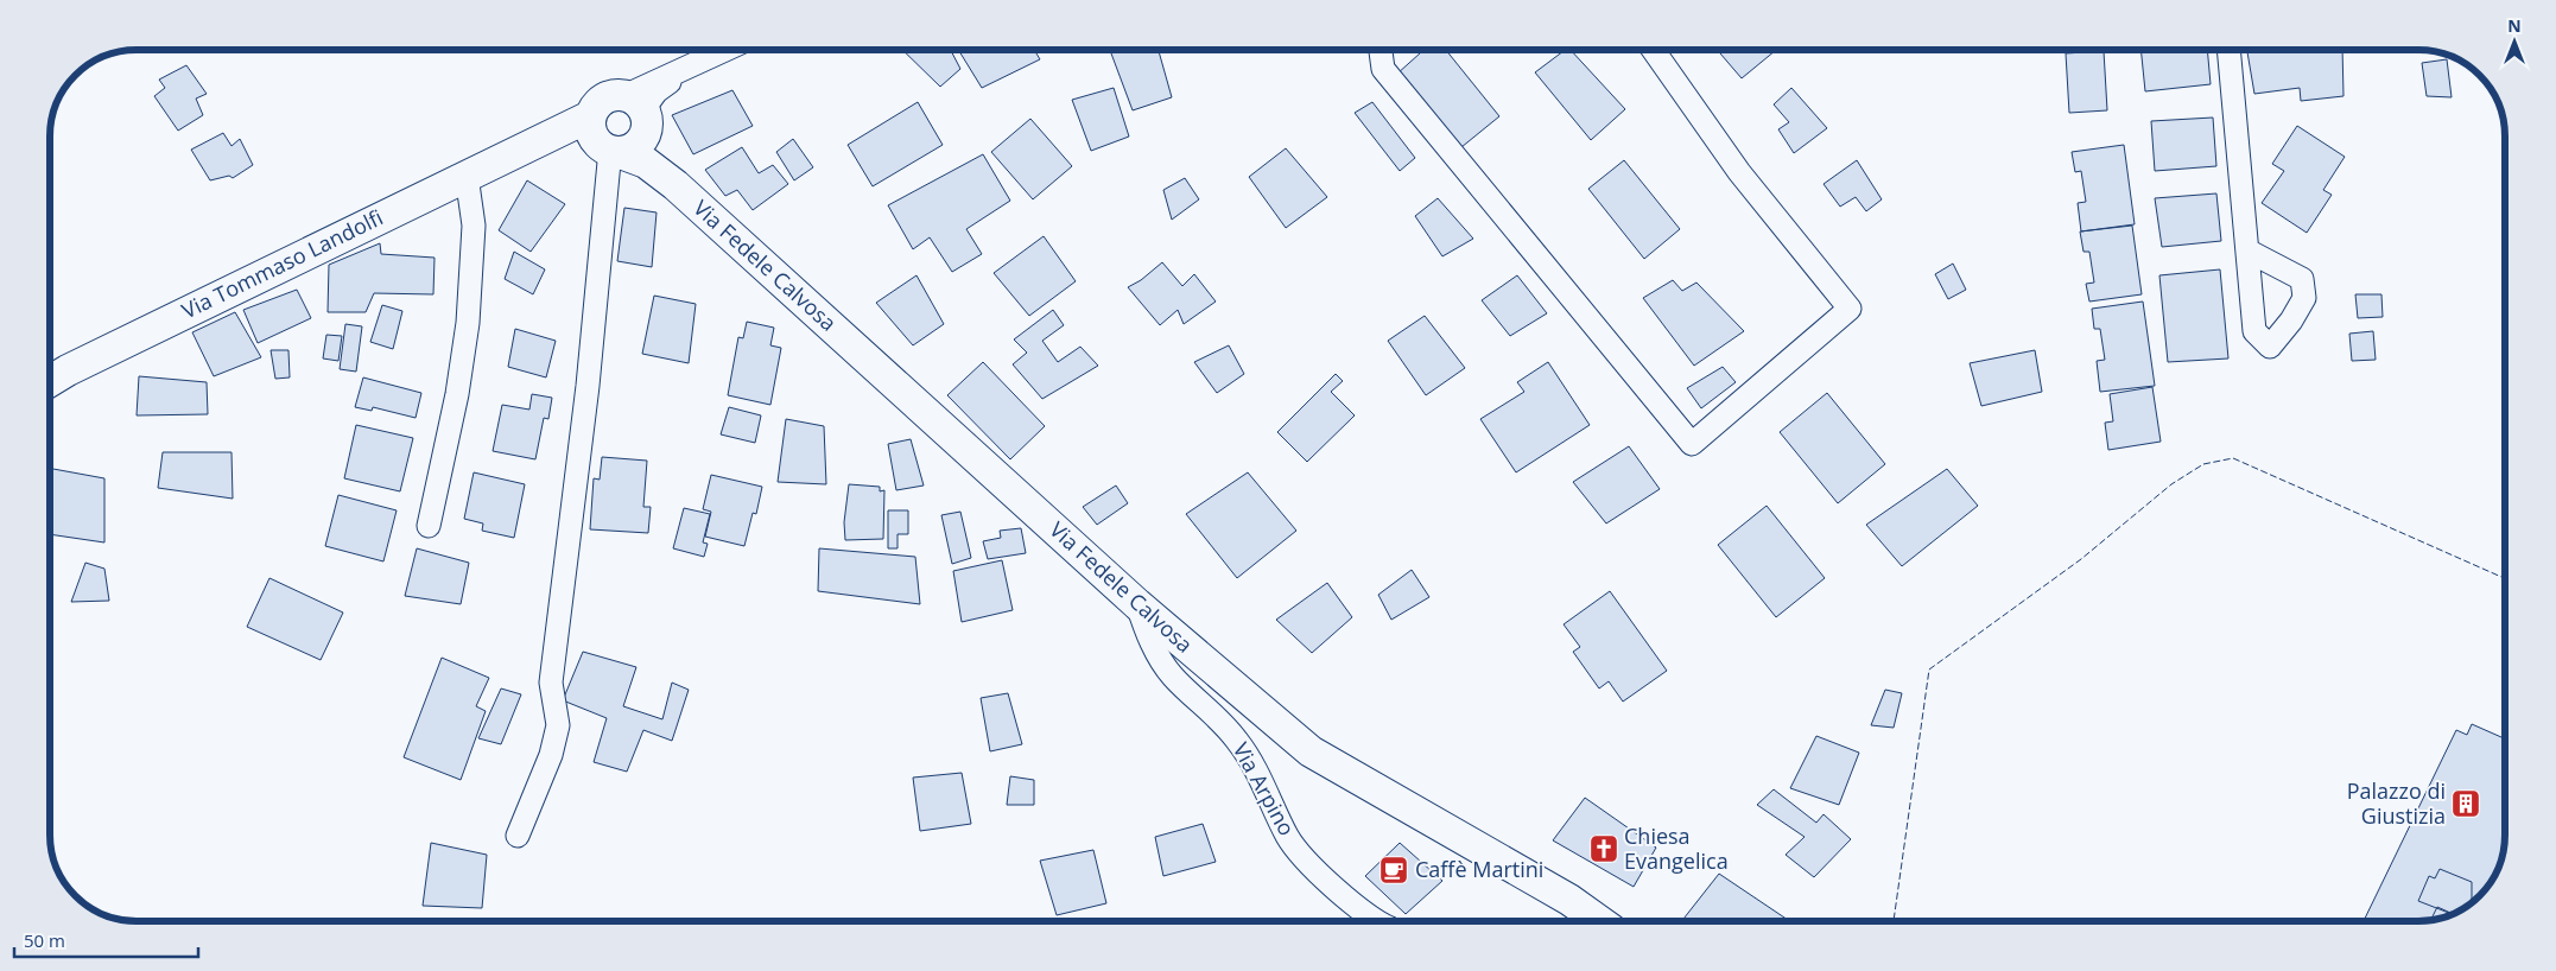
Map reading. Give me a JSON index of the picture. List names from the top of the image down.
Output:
{
  "streets": {
    "street": ["Via Tommaso Landolfi", "Via Fedele Calvosa", "Via Arpino"]
  },
  "crossings": [
    ["Via Tommaso Landolfi", "Via Fedele Calvosa"],
    ["Via Fedele Calvosa", "Via Arpino"]
  ],
  "places": {
    "building": ["Palazzo di Giustizia"],
    "church": ["Chiesa Evangelica"],
    "cafe": ["Caffè Martini"]
  },
  "scale_bar": "50 m",
  "north": "top"
}
